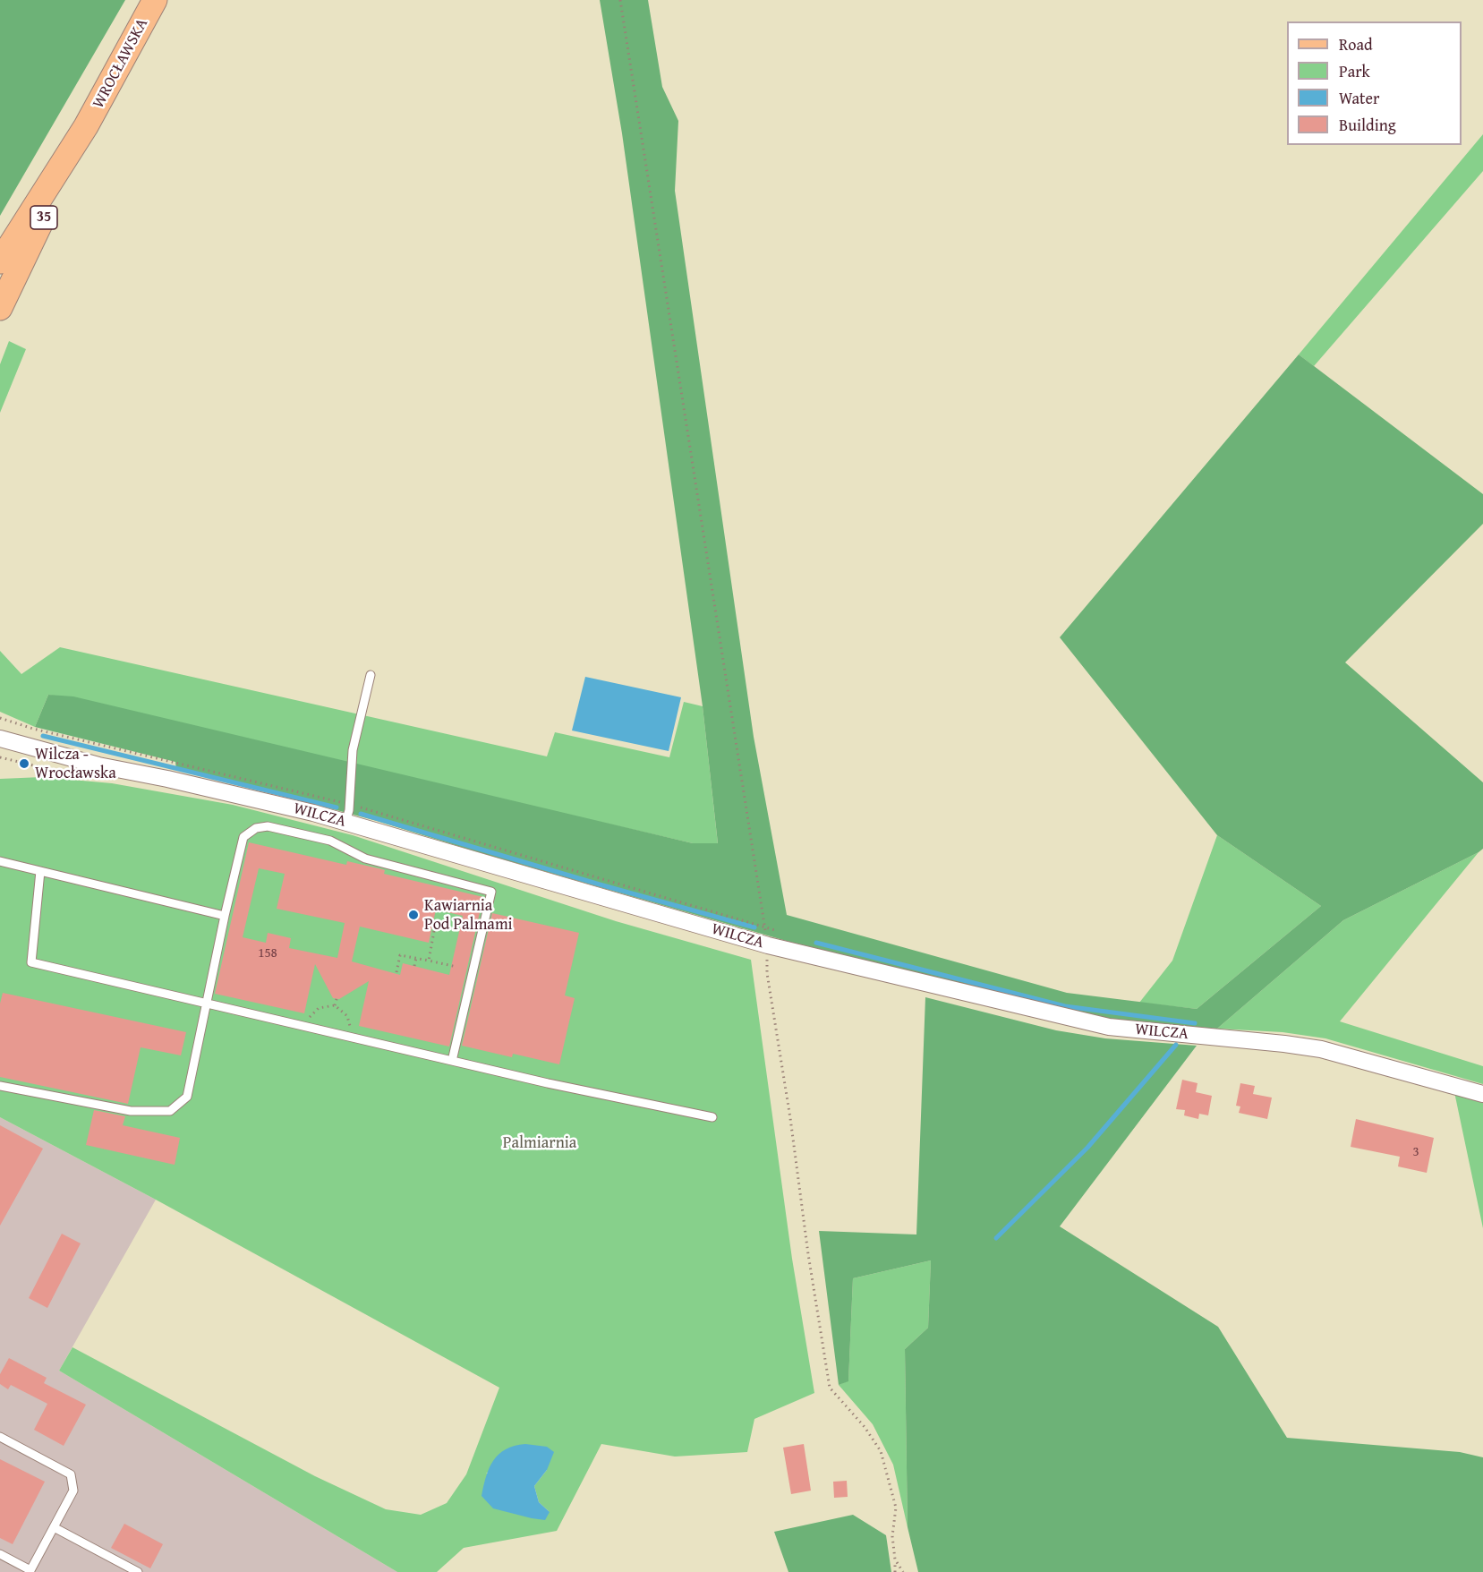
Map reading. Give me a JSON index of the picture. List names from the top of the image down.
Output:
{
  "streets": {
    "main road": ["WROCŁAWSKA", "35"],
    "street": ["WILCZA"]
  },
  "parks": ["Palmiarnia"],
  "places": ["Wilcza - Wrocławska", "Kawiarnia Pod Palmami"],
  "house_numbers": ["158", "3"],
  "legend": [
    "Road",
    "Park",
    "Water",
    "Building"
  ]
}
